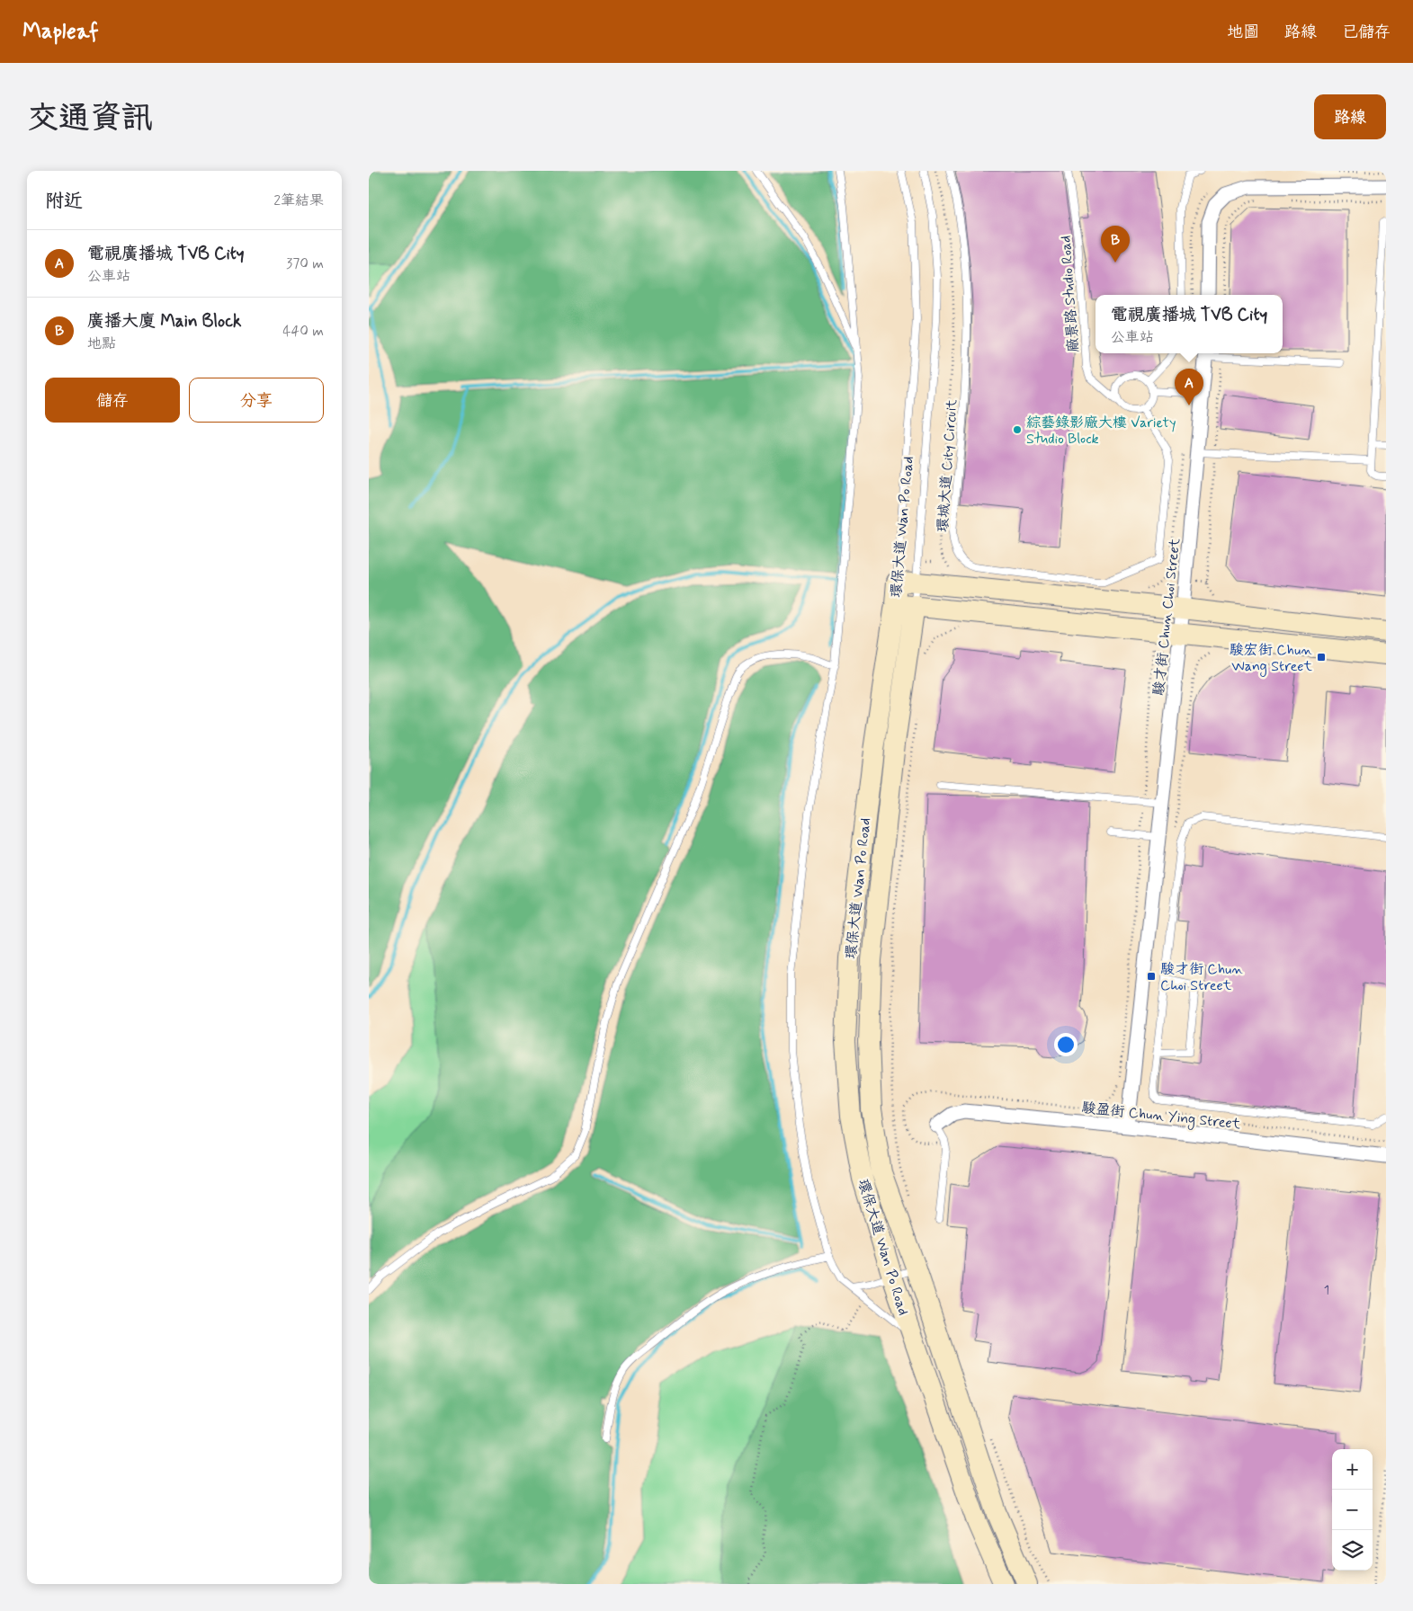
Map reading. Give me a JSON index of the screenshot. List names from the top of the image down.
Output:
{
  "streets": {
    "main road": ["環保大道 Wan Po Road"],
    "street": ["駿才街 Chun Choi Street", "駿盈街 Chun Ying Street"],
    "lane": ["廠景路 Studio Road", "環城大道 City Circuit"]
  },
  "crossings": [
    ["廠景路 Studio Road", "環城大道 City Circuit"],
    ["駿才街 Chun Choi Street", "駿盈街 Chun Ying Street"]
  ],
  "places": {
    "other": ["綜藝錄影廠大樓 Variety Studio Block"],
    "transit": ["駿宏街 Chun Wang Street", "駿才街 Chun Choi Street"]
  },
  "house_numbers": ["1"],
  "page": {
    "header": "Mapleaf",
    "nav": ["地圖", "路線", "已儲存"],
    "buttons": [
      "路線",
      ["儲存", "分享"]
    ],
    "title": "交通資訊",
    "heading": ["附近", "2筆結果"],
    "pins": ["B", "A"],
    "list": [
      {
        "mark": "A",
        "name": "電視廣播城 TVB City",
        "note": "公車站",
        "value": "370 m"
      },
      {
        "mark": "B",
        "name": "廣播大廈 Main Block",
        "note": "地點",
        "value": "440 m"
      }
    ],
    "popup": ["電視廣播城 TVB City", "公車站"],
    "map_buttons": ["+", "−"]
  }
}
